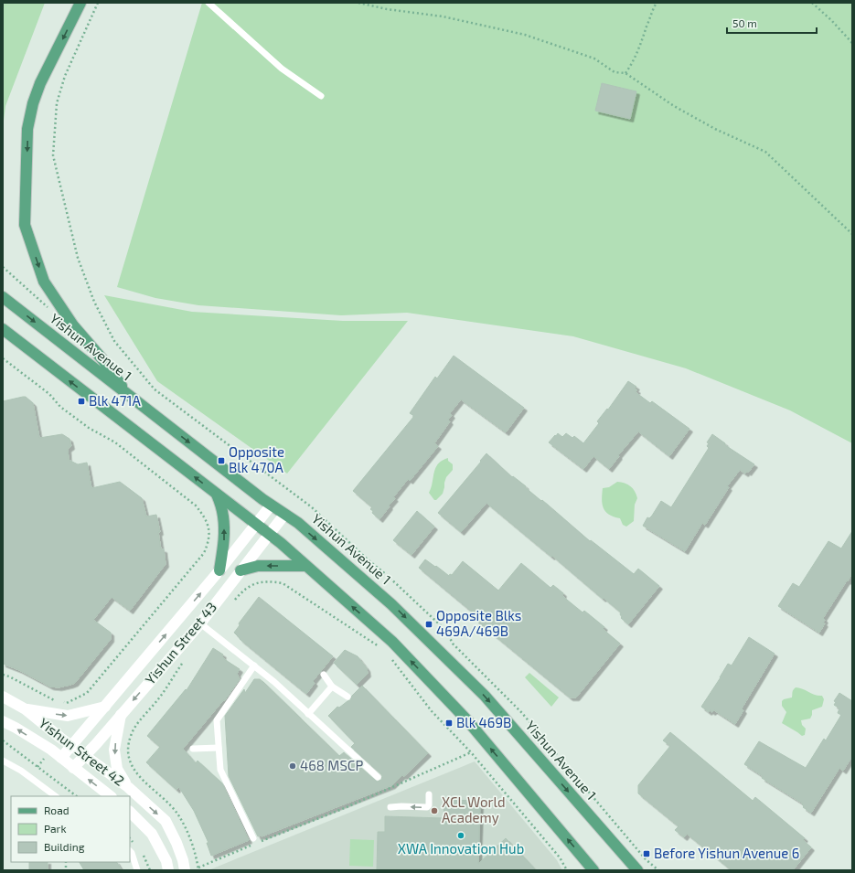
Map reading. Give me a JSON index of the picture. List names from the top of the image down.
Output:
{
  "streets": {
    "main road": ["Yishun Avenue 1"],
    "street": ["Yishun Street 43", "Yishun Street 42"]
  },
  "crossings": [
    ["Yishun Avenue 1", "Yishun Street 43"],
    ["Yishun Street 43", "Yishun Street 42"]
  ],
  "places": {
    "transit": [
      "Blk 471A",
      "Opposite Blk 470A",
      "Opposite Blks 469A/469B",
      "Blk 469B",
      "Before Yishun Avenue 6"
    ],
    "other": ["468 MSCP", "XCL World Academy", "XWA Innovation Hub"]
  },
  "legend": ["Road", "Park", "Building"],
  "scale_bar": "50 m"
}
